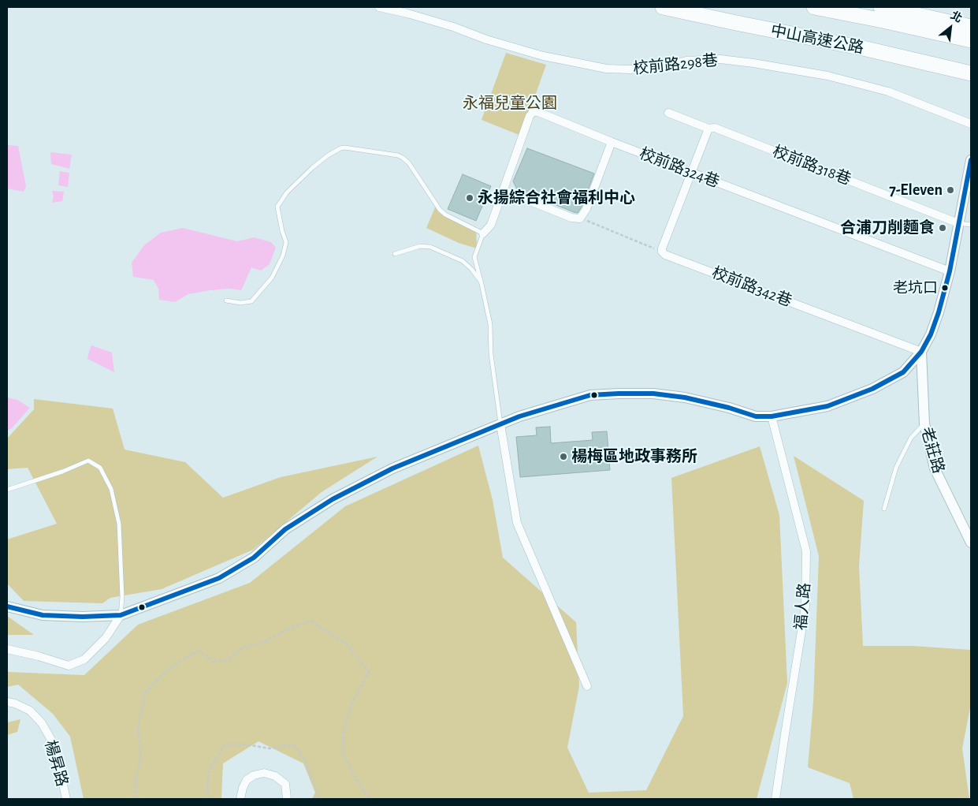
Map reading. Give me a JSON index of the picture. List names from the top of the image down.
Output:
{
  "streets": {
    "highway": ["中山高速公路"],
    "street": [
      "校前路298巷",
      "校前路318巷",
      "校前路324巷",
      "校前路342巷",
      "老莊路",
      "福人路",
      "楊昇路"
    ]
  },
  "crossings": [
    ["校前路342巷", "老莊路"]
  ],
  "parks": ["永福兒童公園"],
  "places": [
    "7-Eleven",
    "永揚綜合社會福利中心",
    "合浦刀削麵食",
    "老坑口",
    "楊梅區地政事務所"
  ],
  "north": "top right"
}
